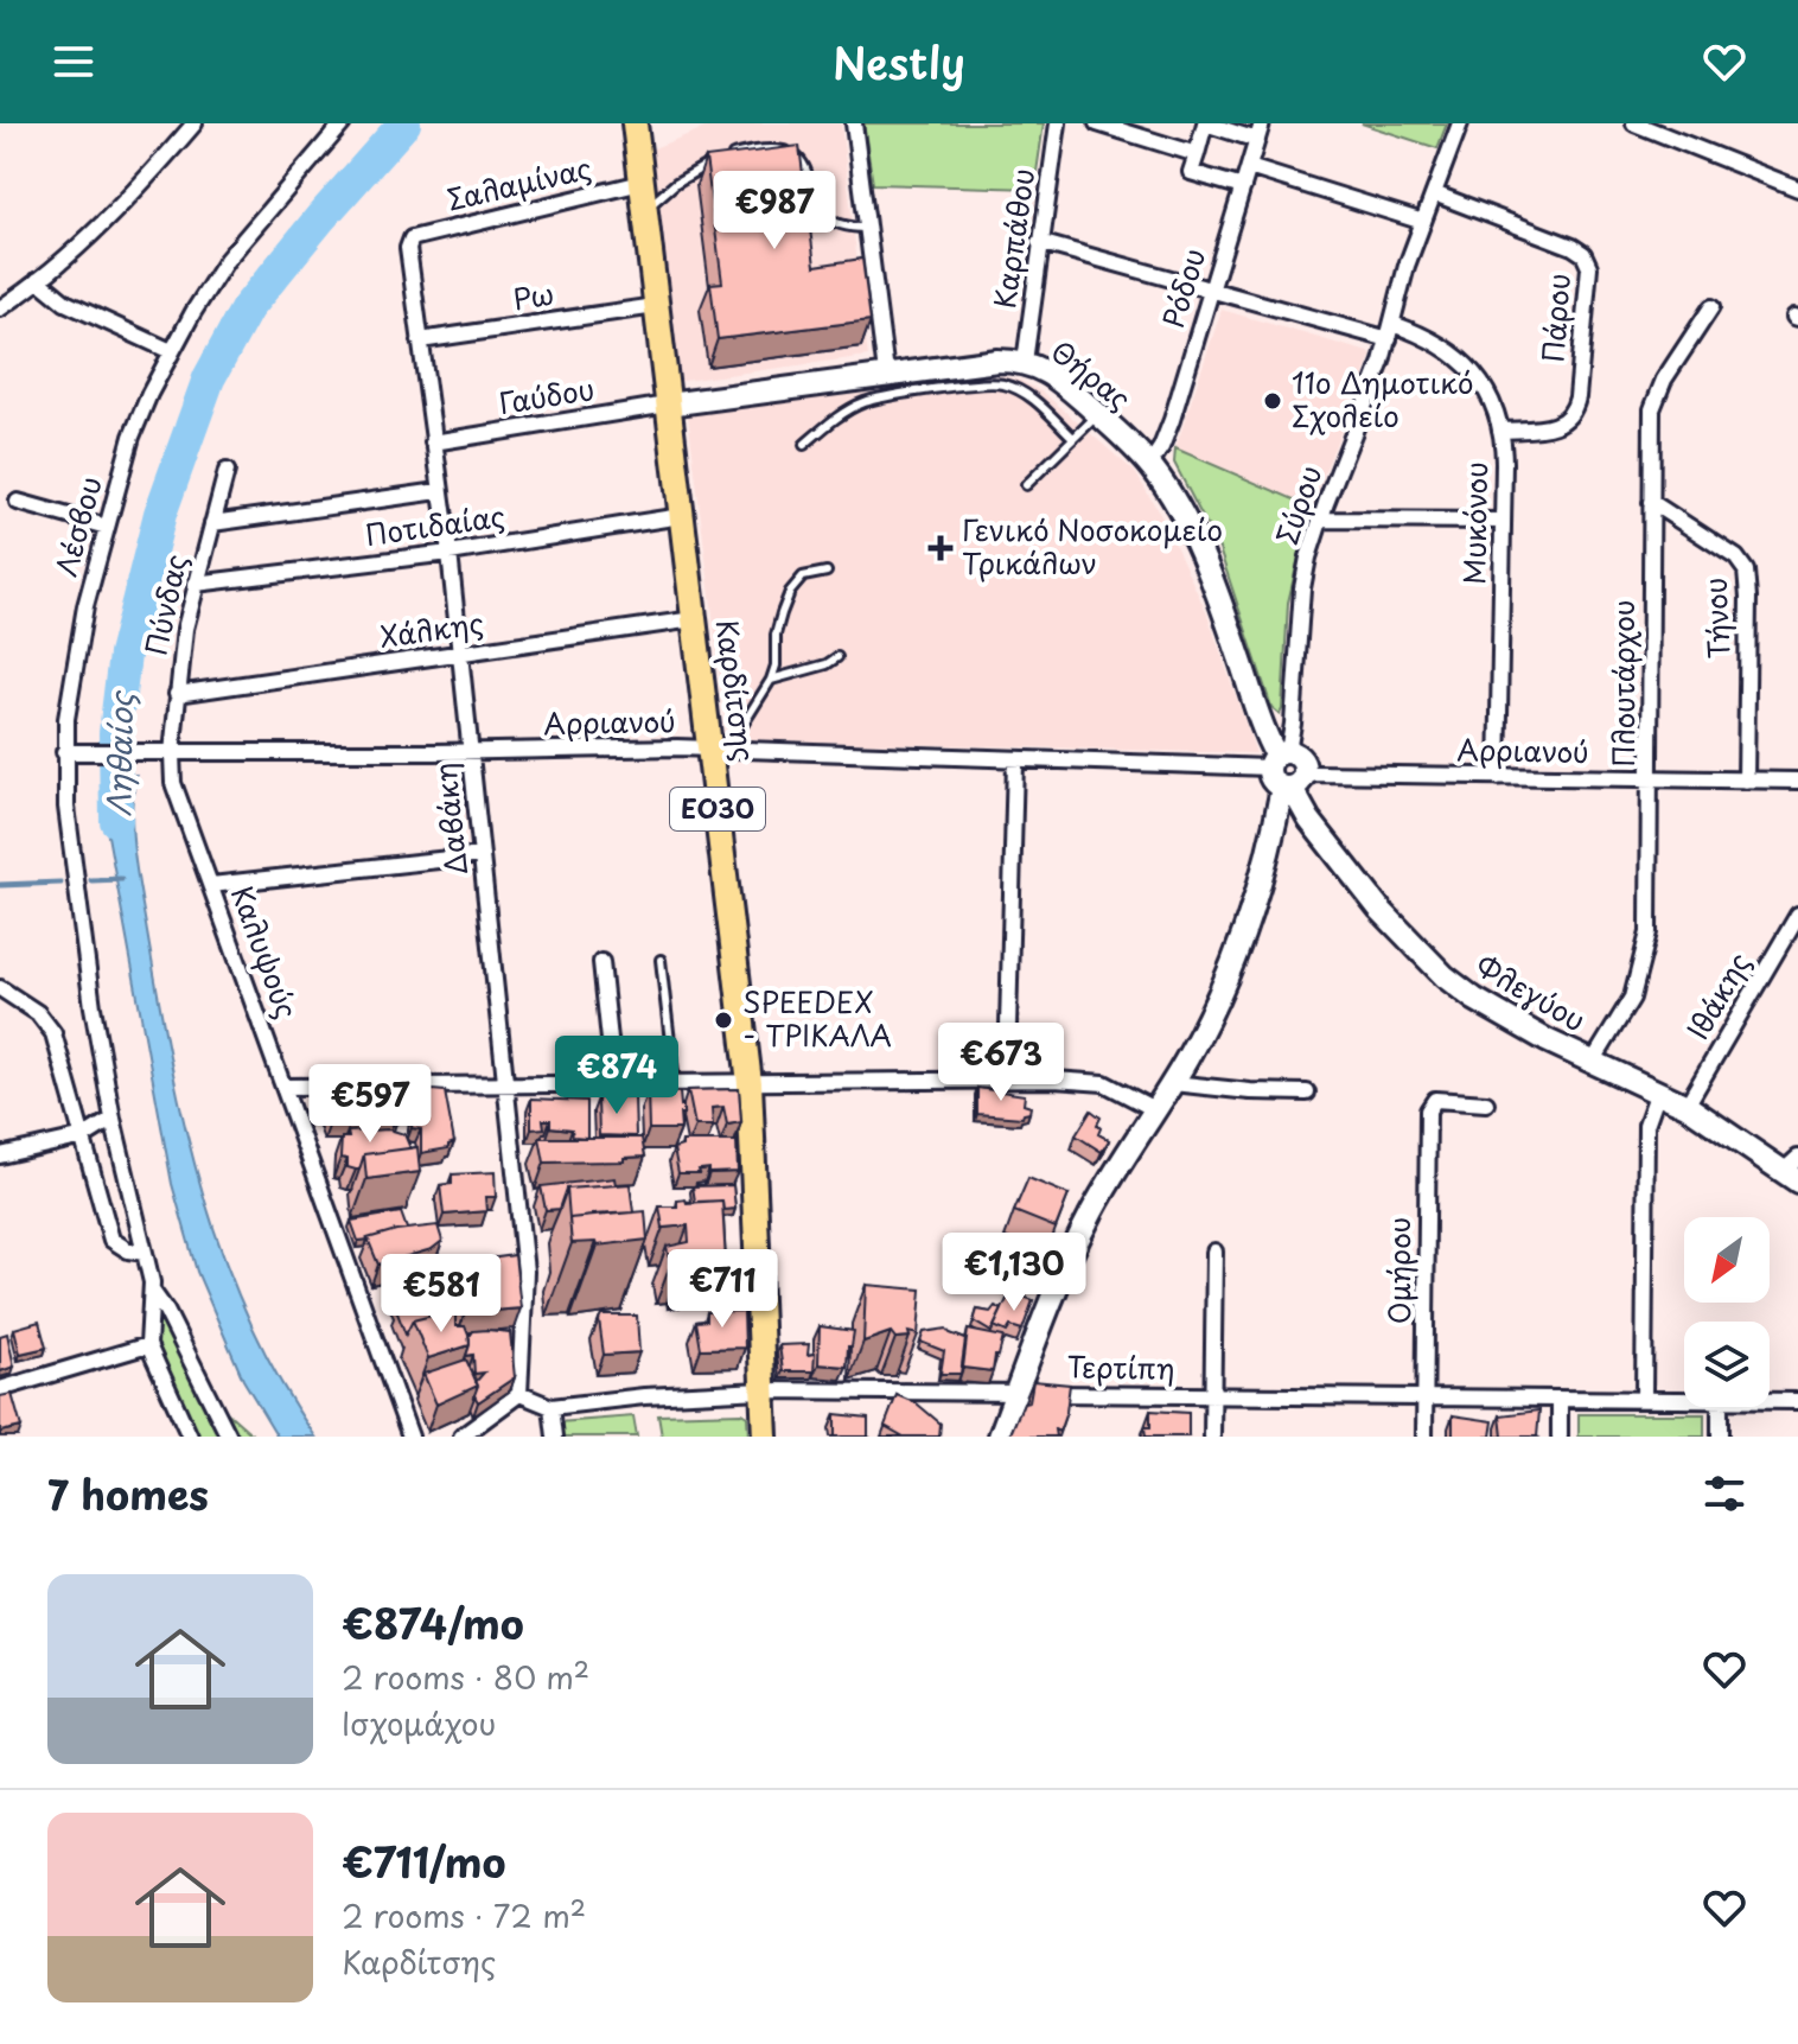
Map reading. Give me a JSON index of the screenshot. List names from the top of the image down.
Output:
{
  "streets": {
    "main road": ["Καρδίτσης", "ΕΟ30"],
    "street": [
      "Σαλαμίνας",
      "Καρπάθου",
      "Ρόδου",
      "Ρω",
      "Πάρου",
      "Θήρας",
      "Γαύδου",
      "Σύρου",
      "Μυκόνου",
      "Λέσβου",
      "Ποτιδαίας",
      "Πύνδας",
      "Τήνου",
      "Χάλκης",
      "Πλουτάρχου",
      "Αρριανού",
      "Δαβάκη",
      "Καλυψούς",
      "Φλεγύου",
      "Ιθάκης",
      "Ομήρου",
      "Τερτίπη"
    ]
  },
  "crossings": [
    ["Σαλαμίνας", "Καρδίτσης"],
    ["Σαλαμίνας", "Δαβάκη"],
    ["Καρπάθου", "Θήρας"],
    ["Καρπάθου", "Μυκόνου"],
    ["Ρόδου", "Θήρας"],
    ["Ρόδου", "Μυκόνου"],
    ["Ρω", "Καρδίτσης"],
    ["Ρω", "Δαβάκη"],
    ["Πάρου", "Σύρου"],
    ["Πάρου", "Μυκόνου"],
    ["Θήρας", "Γαύδου"],
    ["Θήρας", "Σύρου"],
    ["Θήρας", "Καρδίτσης"],
    ["Θήρας", "Αρριανού"],
    ["Γαύδου", "Καρδίτσης"],
    ["Γαύδου", "Δαβάκη"],
    ["Σύρου", "Μυκόνου"],
    ["Σύρου", "Αρριανού"],
    ["Μυκόνου", "Αρριανού"],
    ["Λέσβου", "Αρριανού"],
    ["Ποτιδαίας", "Πύνδας"],
    ["Ποτιδαίας", "Καρδίτσης"],
    ["Ποτιδαίας", "Δαβάκη"],
    ["Πύνδας", "Χάλκης"],
    ["Πύνδας", "Αρριανού"],
    ["Πύνδας", "Δαβάκη"],
    ["Πύνδας", "Καλυψούς"],
    ["Τήνου", "Πλουτάρχου"],
    ["Τήνου", "Αρριανού"],
    ["Χάλκης", "Καρδίτσης"],
    ["Χάλκης", "Δαβάκη"],
    ["Πλουτάρχου", "Αρριανού"],
    ["Πλουτάρχου", "Φλεγύου"],
    ["Καρδίτσης", "Αρριανού"],
    ["Καρδίτσης", "Τερτίπη"],
    ["Αρριανού", "Δαβάκη"],
    ["Αρριανού", "Καλυψούς"],
    ["Αρριανού", "Φλεγύου"],
    ["Δαβάκη", "Τερτίπη"],
    ["Φλεγύου", "Ιθάκης"],
    ["Ομήρου", "Τερτίπη"]
  ],
  "water": ["Ληθαίος"],
  "places": {
    "other": ["11ο Δημοτικό Σχολείο", "SPEEDEX - ΤΡΙΚΑΛΑ"],
    "health": ["Γενικό Νοσοκομείο Τρικάλων"]
  },
  "north": "bottom left",
  "page": {
    "header": "Nestly",
    "price": [
      "€987",
      "€673",
      "€874",
      "€597",
      "€1,130",
      "€711",
      "€581"
    ],
    "heading": "7 homes",
    "list": [
      {
        "name": "€874/mo",
        "note": "2 rooms · 80 m² · Ισχομάχου"
      },
      {
        "name": "€711/mo",
        "note": "2 rooms · 72 m² · Καρδίτσης"
      }
    ]
  }
}
